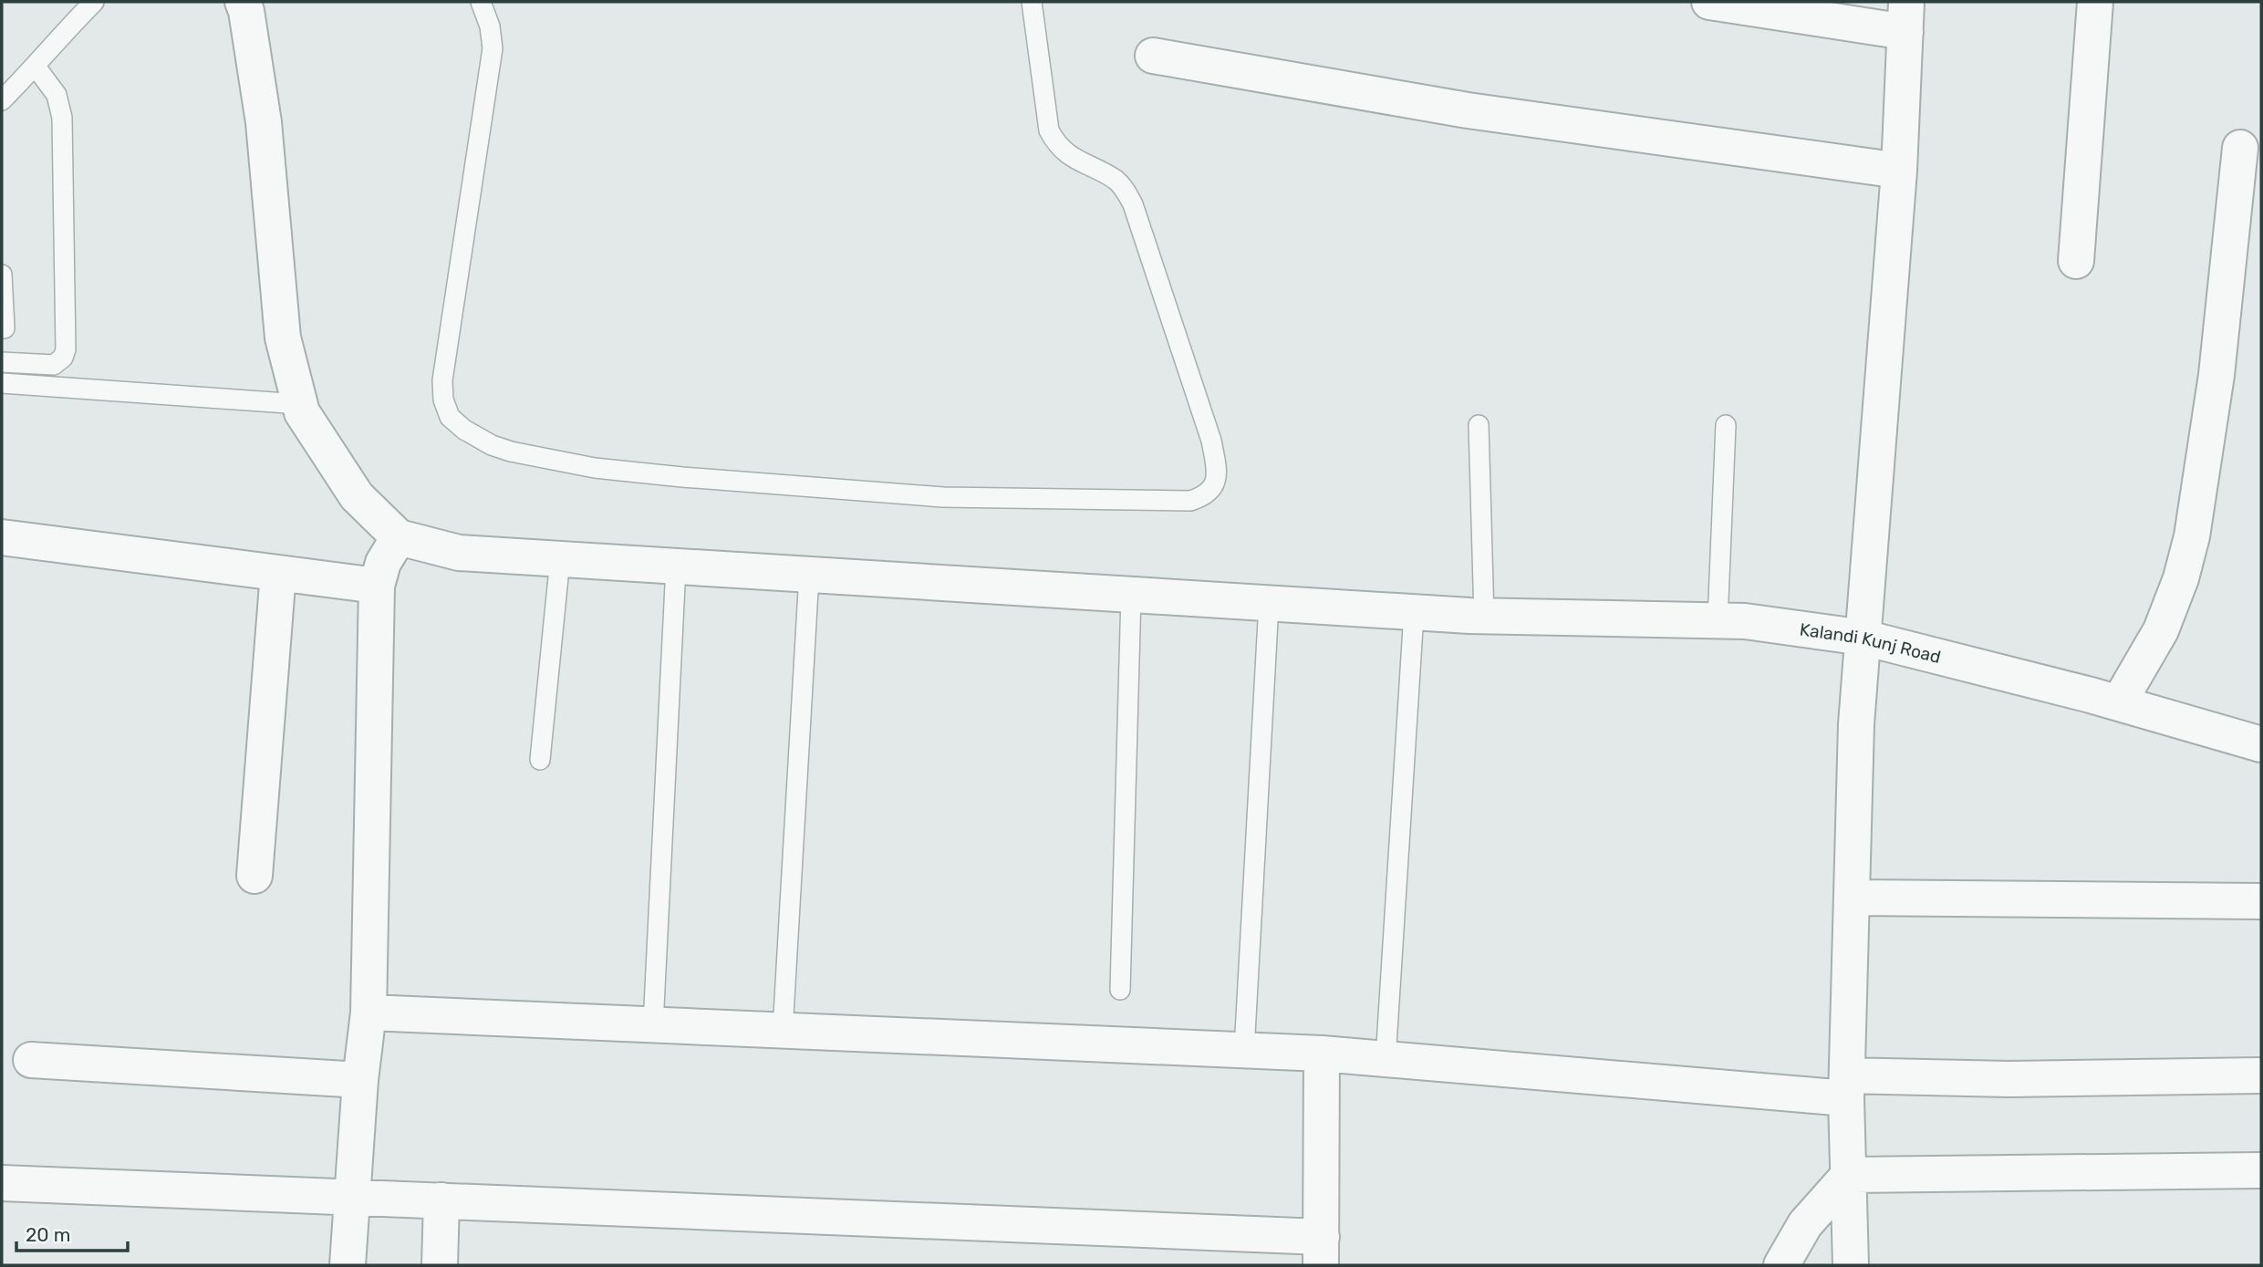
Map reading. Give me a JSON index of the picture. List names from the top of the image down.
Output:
{
  "streets": {
    "street": ["Kalandi Kunj Road"]
  },
  "scale_bar": "20 m"
}
